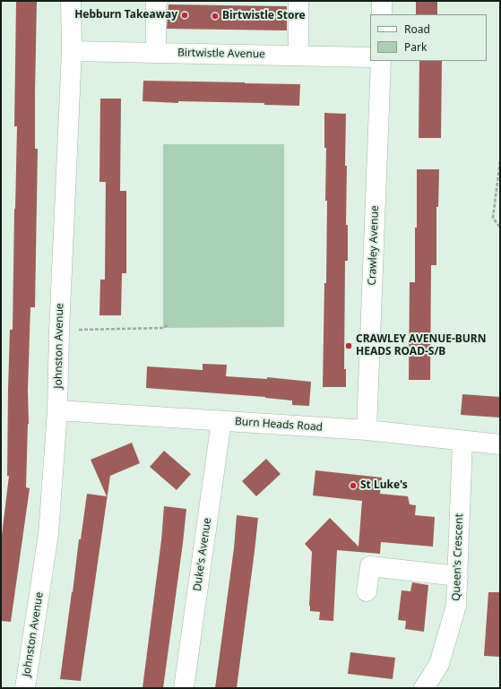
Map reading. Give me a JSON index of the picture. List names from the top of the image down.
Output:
{
  "streets": {
    "street": [
      "Birtwistle Avenue",
      "Crawley Avenue",
      "Johnston Avenue",
      "Burn Heads Road",
      "Duke's Avenue",
      "Queen's Crescent"
    ]
  },
  "crossings": [
    ["Birtwistle Avenue", "Johnston Avenue"],
    ["Crawley Avenue", "Burn Heads Road"],
    ["Johnston Avenue", "Burn Heads Road"],
    ["Burn Heads Road", "Duke's Avenue"],
    ["Burn Heads Road", "Queen's Crescent"]
  ],
  "places": [
    "Hebburn Takeaway",
    "Birtwistle Store",
    "CRAWLEY AVENUE-BURN HEADS ROAD-S/B",
    "St Luke's"
  ],
  "legend": ["Road", "Park"]
}
